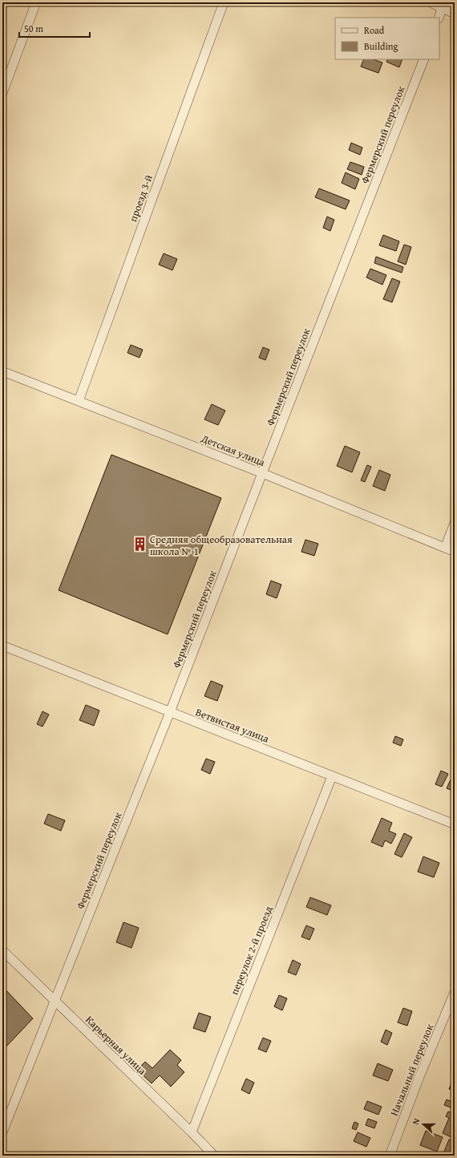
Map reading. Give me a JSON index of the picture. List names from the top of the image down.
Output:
{
  "streets": {
    "street": [
      "Фермерский переулок",
      "проезд 3-й",
      "Детская улица",
      "Ветвистая улица",
      "переулок 2-й проезд",
      "Карьерная улица",
      "Начальный переулок"
    ]
  },
  "crossings": [
    ["Фермерский переулок", "Детская улица"],
    ["Фермерский переулок", "Ветвистая улица"],
    ["Фермерский переулок", "Карьерная улица"],
    ["проезд 3-й", "Детская улица"],
    ["Ветвистая улица", "переулок 2-й проезд"],
    ["переулок 2-й проезд", "Карьерная улица"]
  ],
  "places": {
    "building": ["Средняя общеобразовательная школа № 1"]
  },
  "legend": ["Road", "Building"],
  "scale_bar": "50 m",
  "north": "left"
}
